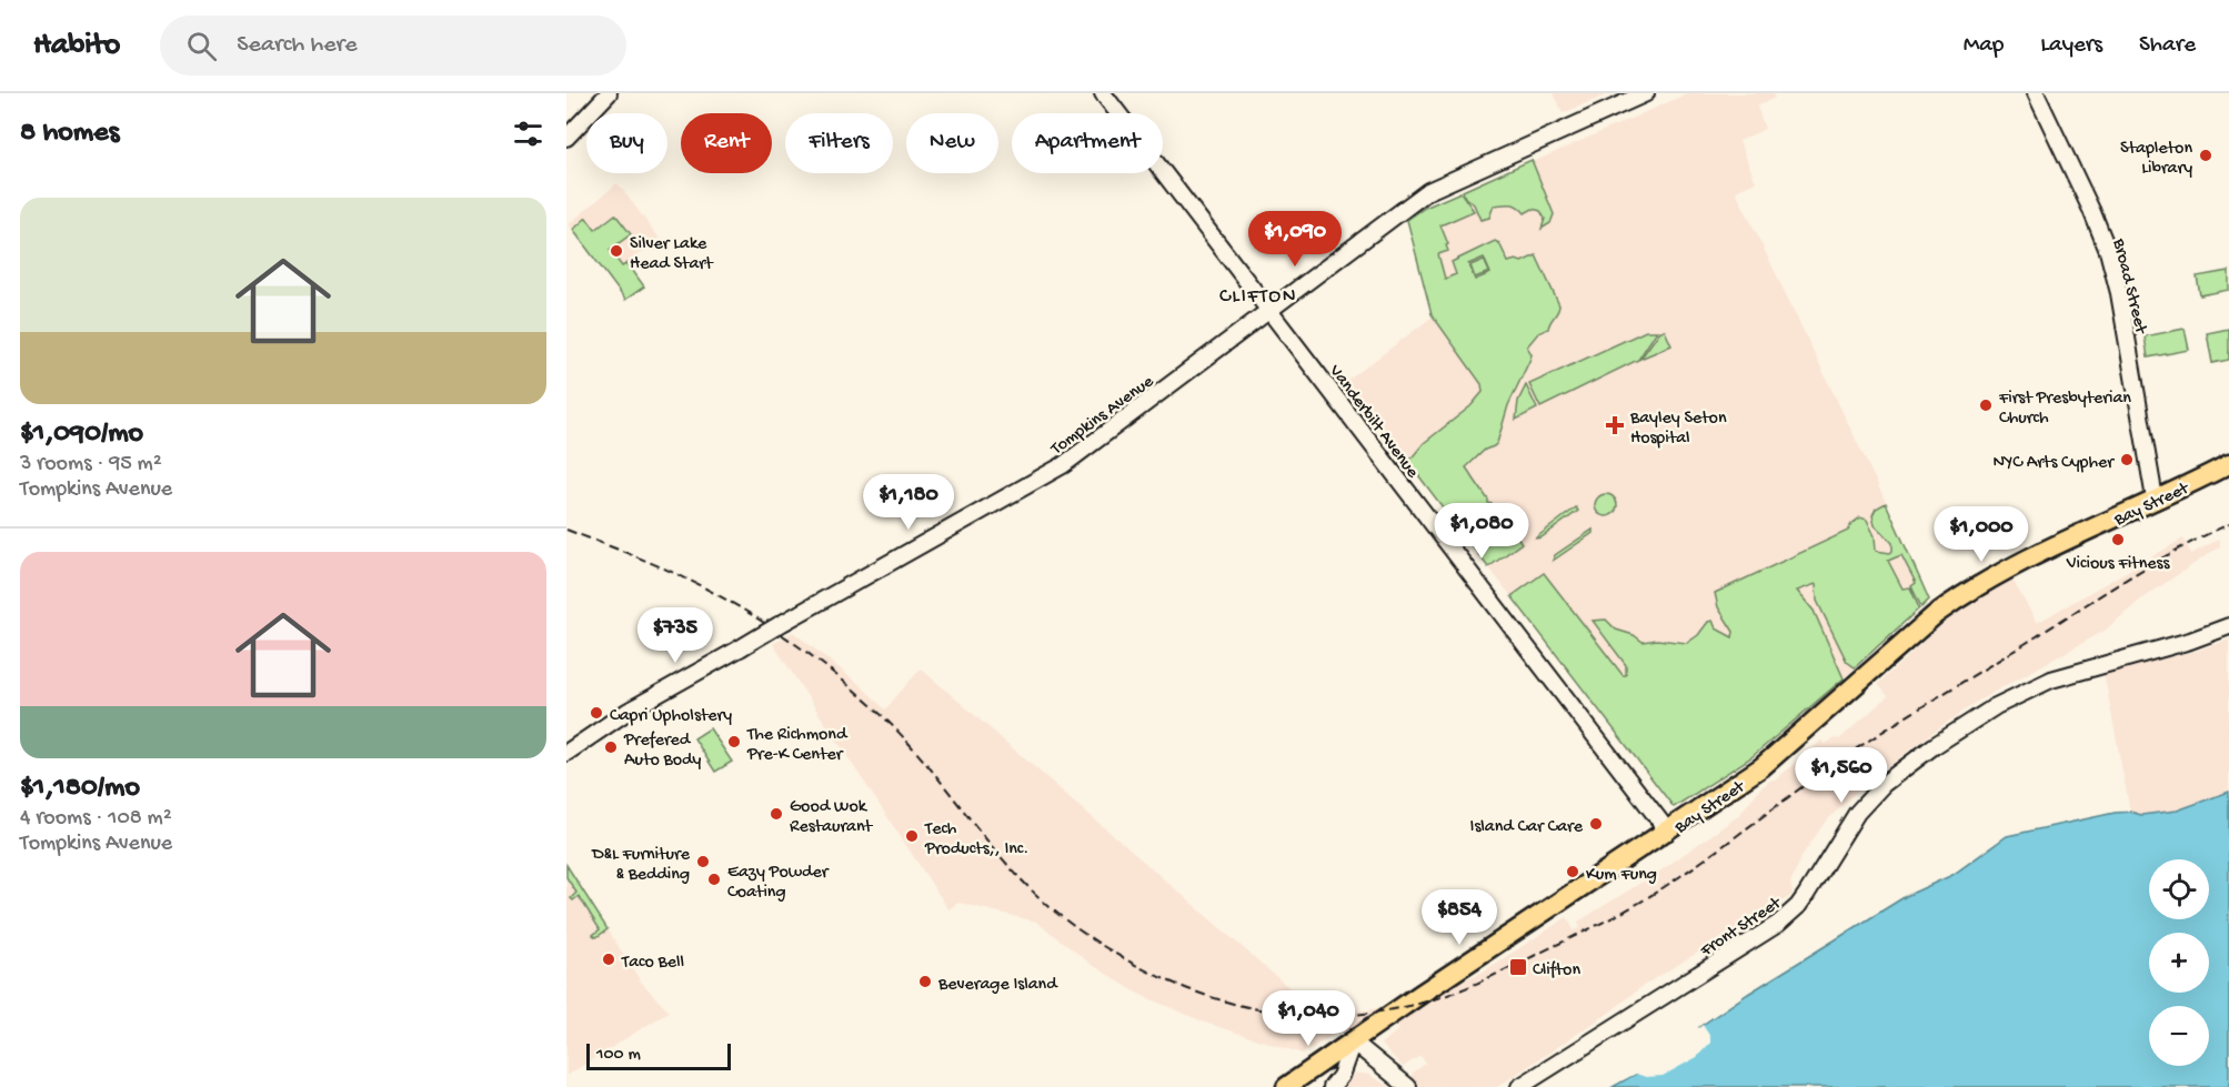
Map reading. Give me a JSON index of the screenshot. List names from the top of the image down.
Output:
{
  "streets": {
    "main road": ["Bay Street"],
    "street": [
      "Broad Street",
      "Tompkins Avenue",
      "Vanderbilt Avenue",
      "Front Street"
    ]
  },
  "crossings": [
    ["Broad Street", "Bay Street"],
    ["Tompkins Avenue", "Vanderbilt Avenue"],
    ["Vanderbilt Avenue", "Bay Street"]
  ],
  "districts": ["CLIFTON"],
  "places": {
    "other": [
      "Stapleton Library",
      "Silver Lake Head Start",
      "First Presbyterian Church",
      "NYC Arts Cypher",
      "Vicious Fitness",
      "Capri Upholstery",
      "The Richmond Pre-K Center",
      "Prefered Auto Body",
      "Good Wok Restaurant",
      "Island Car Care",
      "Tech Products,, Inc.",
      "D&L Furniture & Bedding",
      "Kum Fung",
      "Eazy Powder Coating",
      "Taco Bell",
      "Beverage Island"
    ],
    "health": ["Bayley Seton Hospital"],
    "transit": ["Clifton"]
  },
  "scale_bar": "100 m",
  "page": {
    "header": "Habito",
    "search": "Search here",
    "nav": ["Map", "Layers", "Share"],
    "heading": "8 homes",
    "chip": [
      "Buy",
      "Rent",
      "Filters",
      "New",
      "Apartment"
    ],
    "list": [
      {
        "name": "$1,090/mo",
        "note": "3 rooms · 95 m² · Tompkins Avenue"
      },
      {
        "name": "$1,180/mo",
        "note": "4 rooms · 108 m² · Tompkins Avenue"
      }
    ],
    "price": [
      "$1,090",
      "$1,180",
      "$1,080",
      "$1,000",
      "$735",
      "$1,560",
      "$854",
      "$1,040"
    ],
    "map_buttons": ["+", "−"],
    "scale": "100 m"
  }
}
